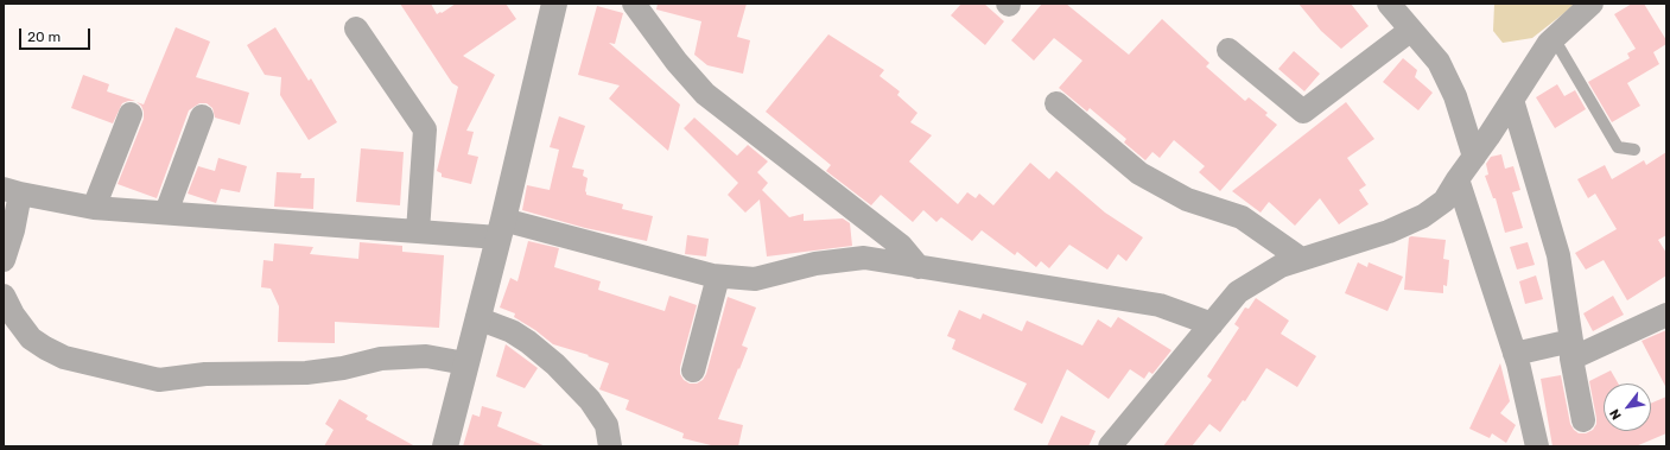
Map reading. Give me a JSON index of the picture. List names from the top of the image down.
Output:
{
  "scale_bar": "20 m",
  "north": "bottom left"
}
